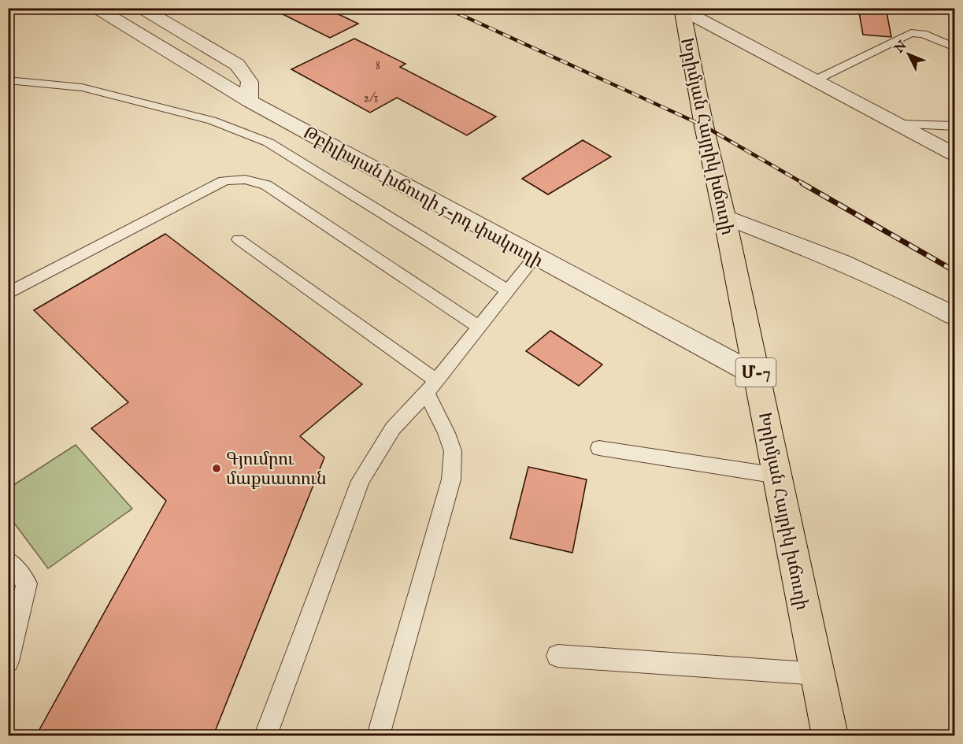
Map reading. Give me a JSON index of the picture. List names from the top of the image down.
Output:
{
  "streets": {
    "highway": ["Խրիմյան Հայրիկ խճուղի", "Մ-7"],
    "street": ["Թբիլիսյան խճուղի 5-րդ փակուղի"]
  },
  "crossings": [
    ["Խրիմյան Հայրիկ խճուղի", "Թբիլիսյան խճուղի 5-րդ փակուղի"]
  ],
  "places": ["Գյումրու մաքսատուն"],
  "house_numbers": ["8", "2/1"],
  "north": "top left"
}
